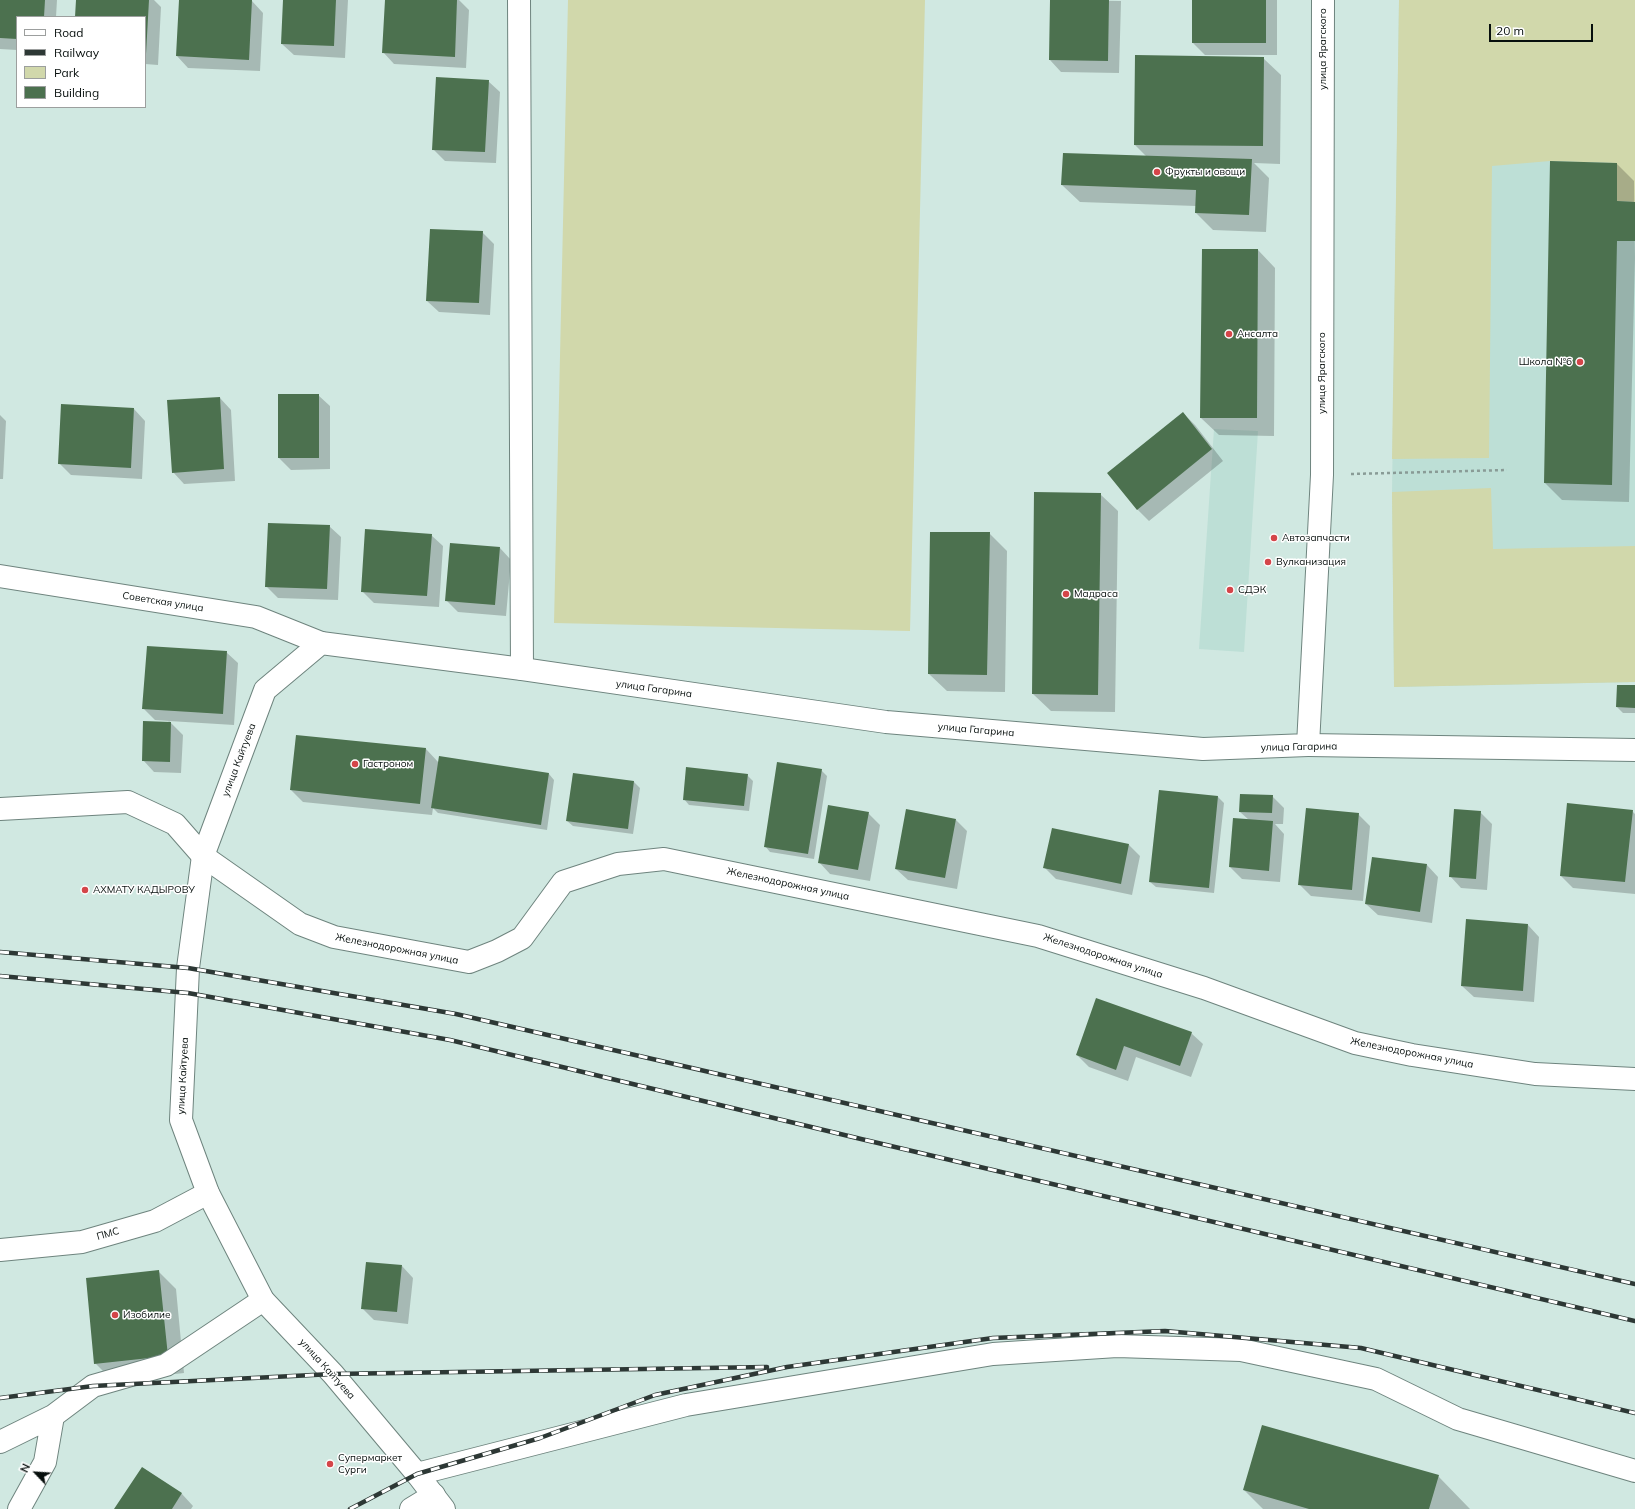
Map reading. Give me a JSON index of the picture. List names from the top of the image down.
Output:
{
  "streets": {
    "street": [
      "улица Ярагского",
      "Советская улица",
      "улица Гагарина",
      "улица Кайтуева",
      "Железнодорожная улица",
      "ПМС"
    ]
  },
  "crossings": [
    ["улица Ярагского", "улица Гагарина"],
    ["Советская улица", "улица Гагарина"],
    ["Советская улица", "улица Кайтуева"],
    ["улица Гагарина", "улица Кайтуева"],
    ["улица Кайтуева", "Железнодорожная улица"],
    ["улица Кайтуева", "ПМС"]
  ],
  "places": [
    "Фрукты и овощи",
    "Ансалта",
    "Школа №6",
    "Автозапчасти",
    "Вулканизация",
    "СДЭК",
    "Мадраса",
    "Гастроном",
    "АХМАТУ КАДЫРОВУ",
    "Изобилие",
    "Супермаркет Сурги"
  ],
  "legend": [
    "Road",
    "Railway",
    "Park",
    "Building"
  ],
  "scale_bar": "20 m",
  "north": "top left"
}
